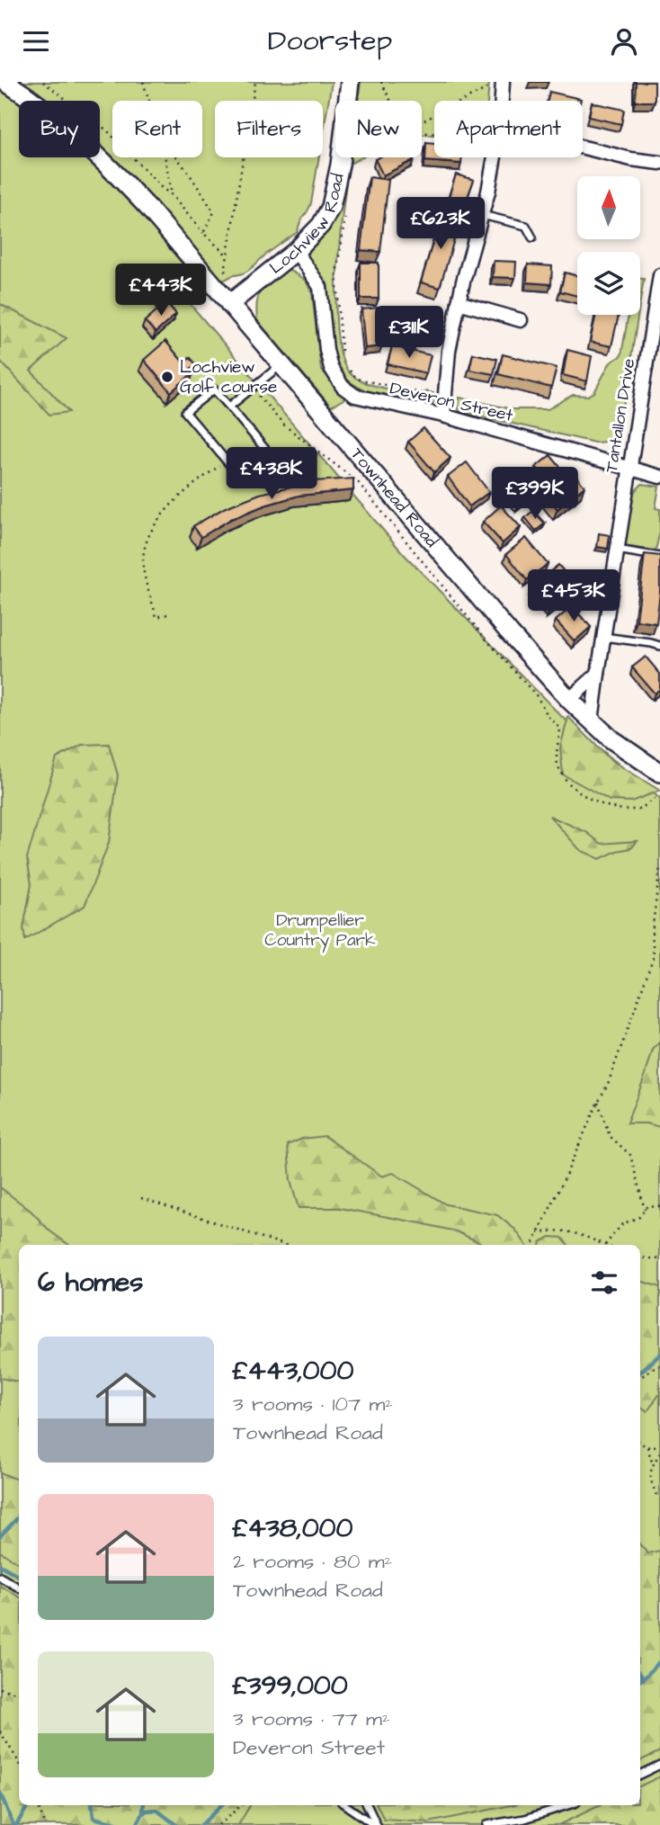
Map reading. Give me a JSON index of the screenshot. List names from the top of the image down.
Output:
{
  "streets": {
    "street": [
      "Lochview Road",
      "Deveron Street",
      "Tantallon Drive",
      "Townhead Road"
    ]
  },
  "crossings": [
    ["Lochview Road", "Deveron Street"],
    ["Lochview Road", "Townhead Road"],
    ["Deveron Street", "Tantallon Drive"],
    ["Tantallon Drive", "Townhead Road"]
  ],
  "parks": ["Drumpellier Country Park"],
  "places": ["Lochview Golf course"],
  "north": "top",
  "page": {
    "header": "Doorstep",
    "chip": [
      "Buy",
      "Rent",
      "Filters",
      "New",
      "Apartment"
    ],
    "price": [
      "£623K",
      "£443K",
      "£311K",
      "£438K",
      "£399K",
      "£453K"
    ],
    "heading": "6 homes",
    "list": [
      {
        "name": "£443,000",
        "note": "3 rooms · 107 m² · Townhead Road"
      },
      {
        "name": "£438,000",
        "note": "2 rooms · 80 m² · Townhead Road"
      },
      {
        "name": "£399,000",
        "note": "3 rooms · 77 m² · Deveron Street"
      }
    ]
  }
}
